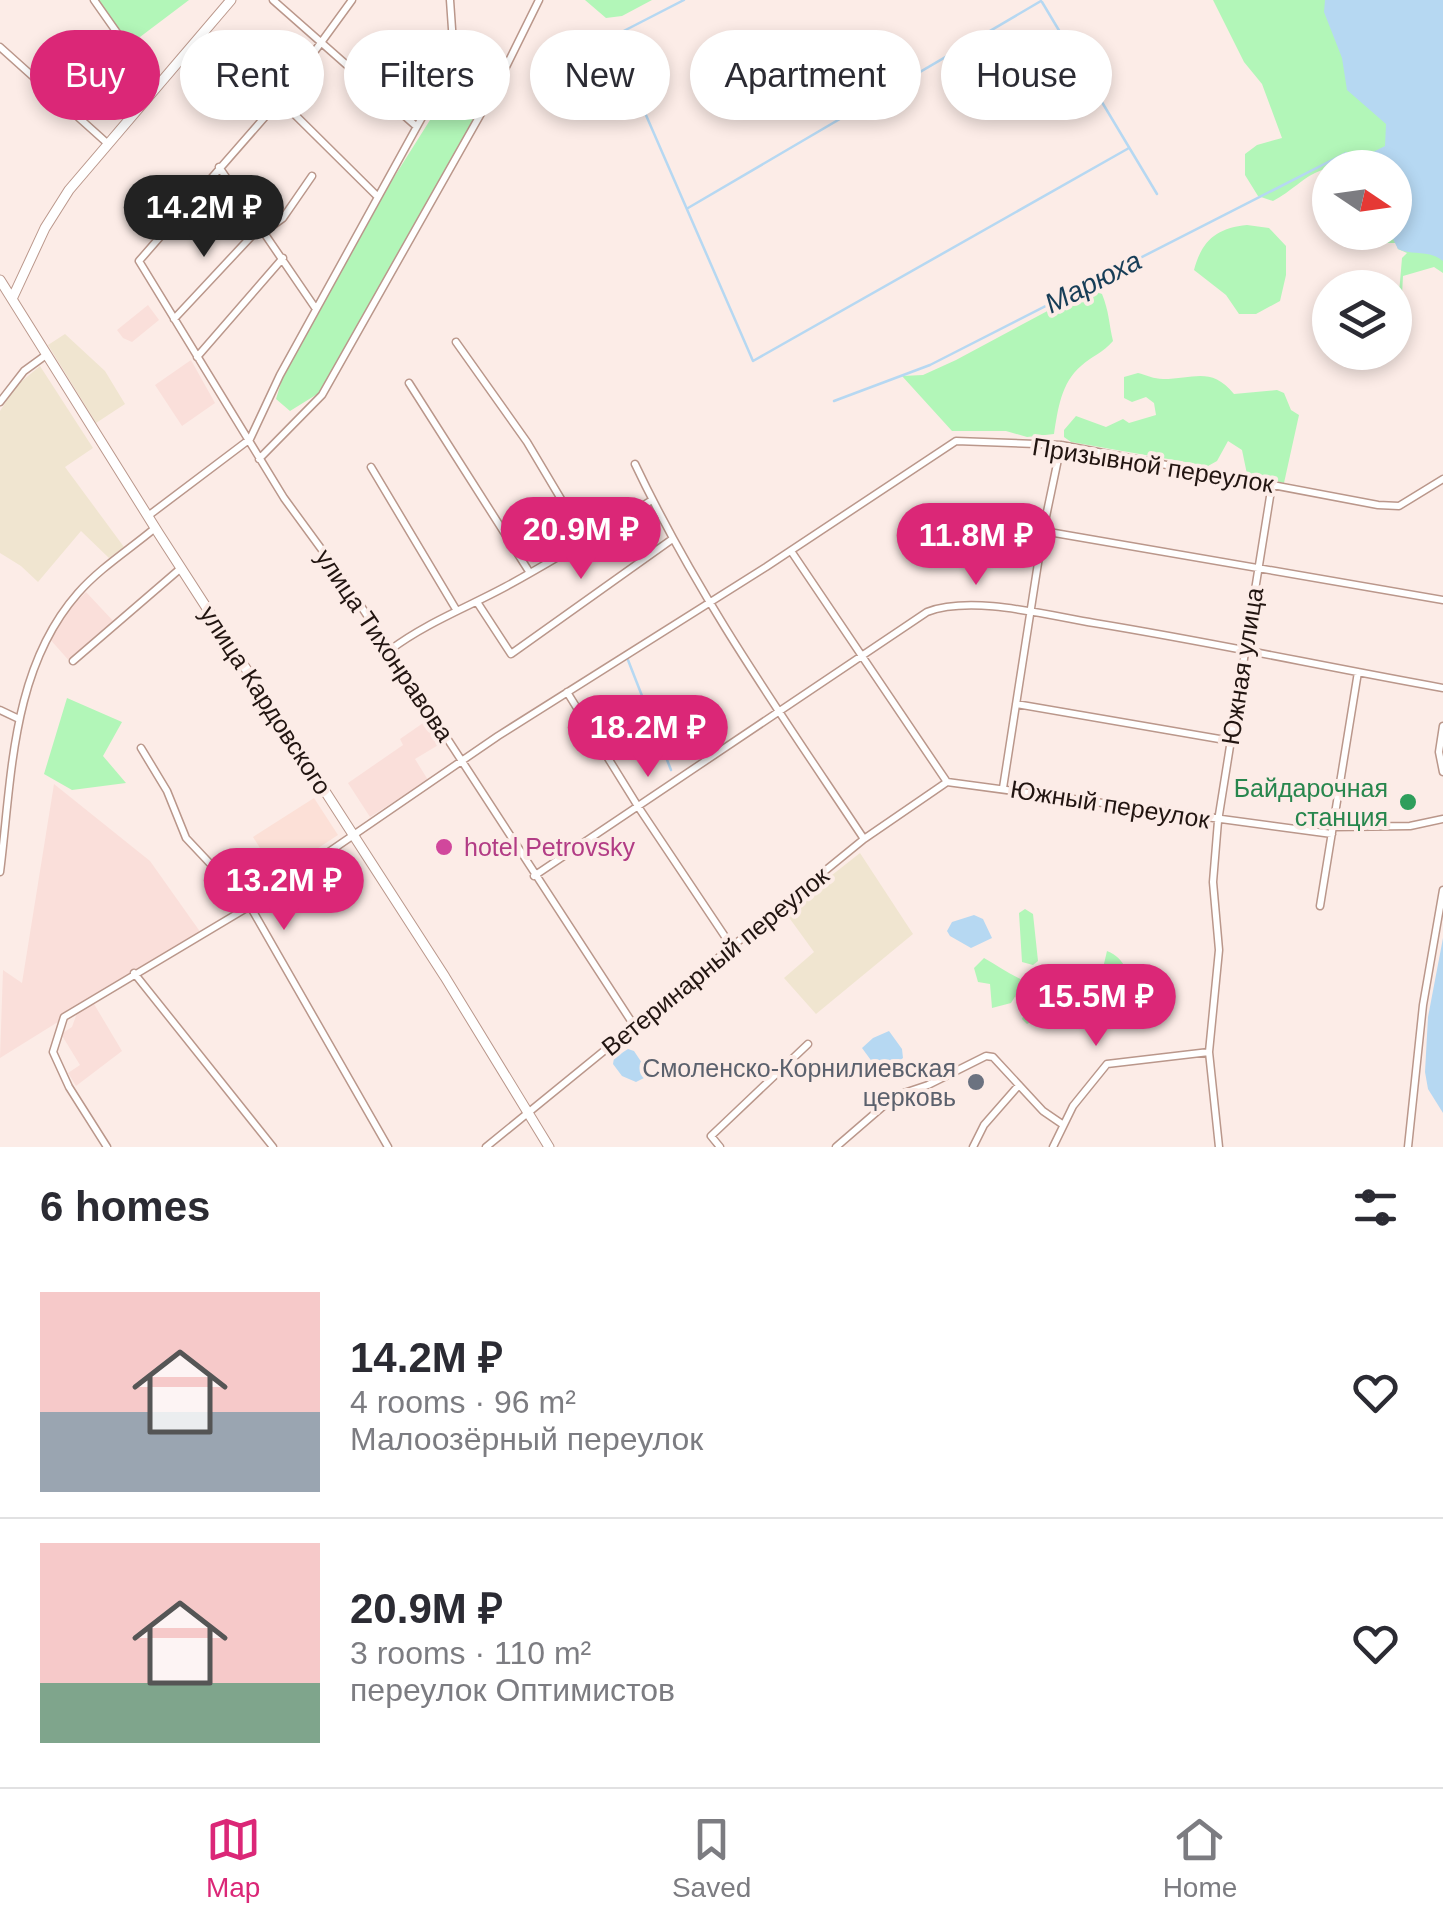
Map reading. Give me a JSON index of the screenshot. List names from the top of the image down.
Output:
{
  "streets": {
    "main road": ["улица Кардовского"],
    "street": [
      "Призывной переулок",
      "улица Тихонравова",
      "Южная улица",
      "Южный переулок",
      "Ветеринарный переулок"
    ]
  },
  "crossings": [
    ["Призывной переулок", "улица Тихонравова"],
    ["Призывной переулок", "Южная улица"],
    ["Призывной переулок", "улица Кардовского"],
    ["улица Тихонравова", "Ветеринарный переулок"],
    ["Южная улица", "Южный переулок"],
    ["улица Кардовского", "Ветеринарный переулок"],
    ["Южный переулок", "Ветеринарный переулок"]
  ],
  "water": ["Марюха"],
  "places": ["Байдарочная станция", "hotel Petrovsky", "Смоленско-Корнилиевская церковь"],
  "north": "right",
  "page": {
    "chip": [
      "Buy",
      "Rent",
      "Filters",
      "New",
      "Apartment",
      "House"
    ],
    "price": [
      "14.2M ₽",
      "20.9M ₽",
      "11.8M ₽",
      "18.2M ₽",
      "13.2M ₽",
      "15.5M ₽"
    ],
    "heading": "6 homes",
    "list": [
      {
        "name": "14.2M ₽",
        "note": "4 rooms · 96 m² · Малоозёрный переулок"
      },
      {
        "name": "20.9M ₽",
        "note": "3 rooms · 110 m² · переулок Оптимистов"
      }
    ],
    "tabs": ["Map", "Saved", "Home"]
  }
}
